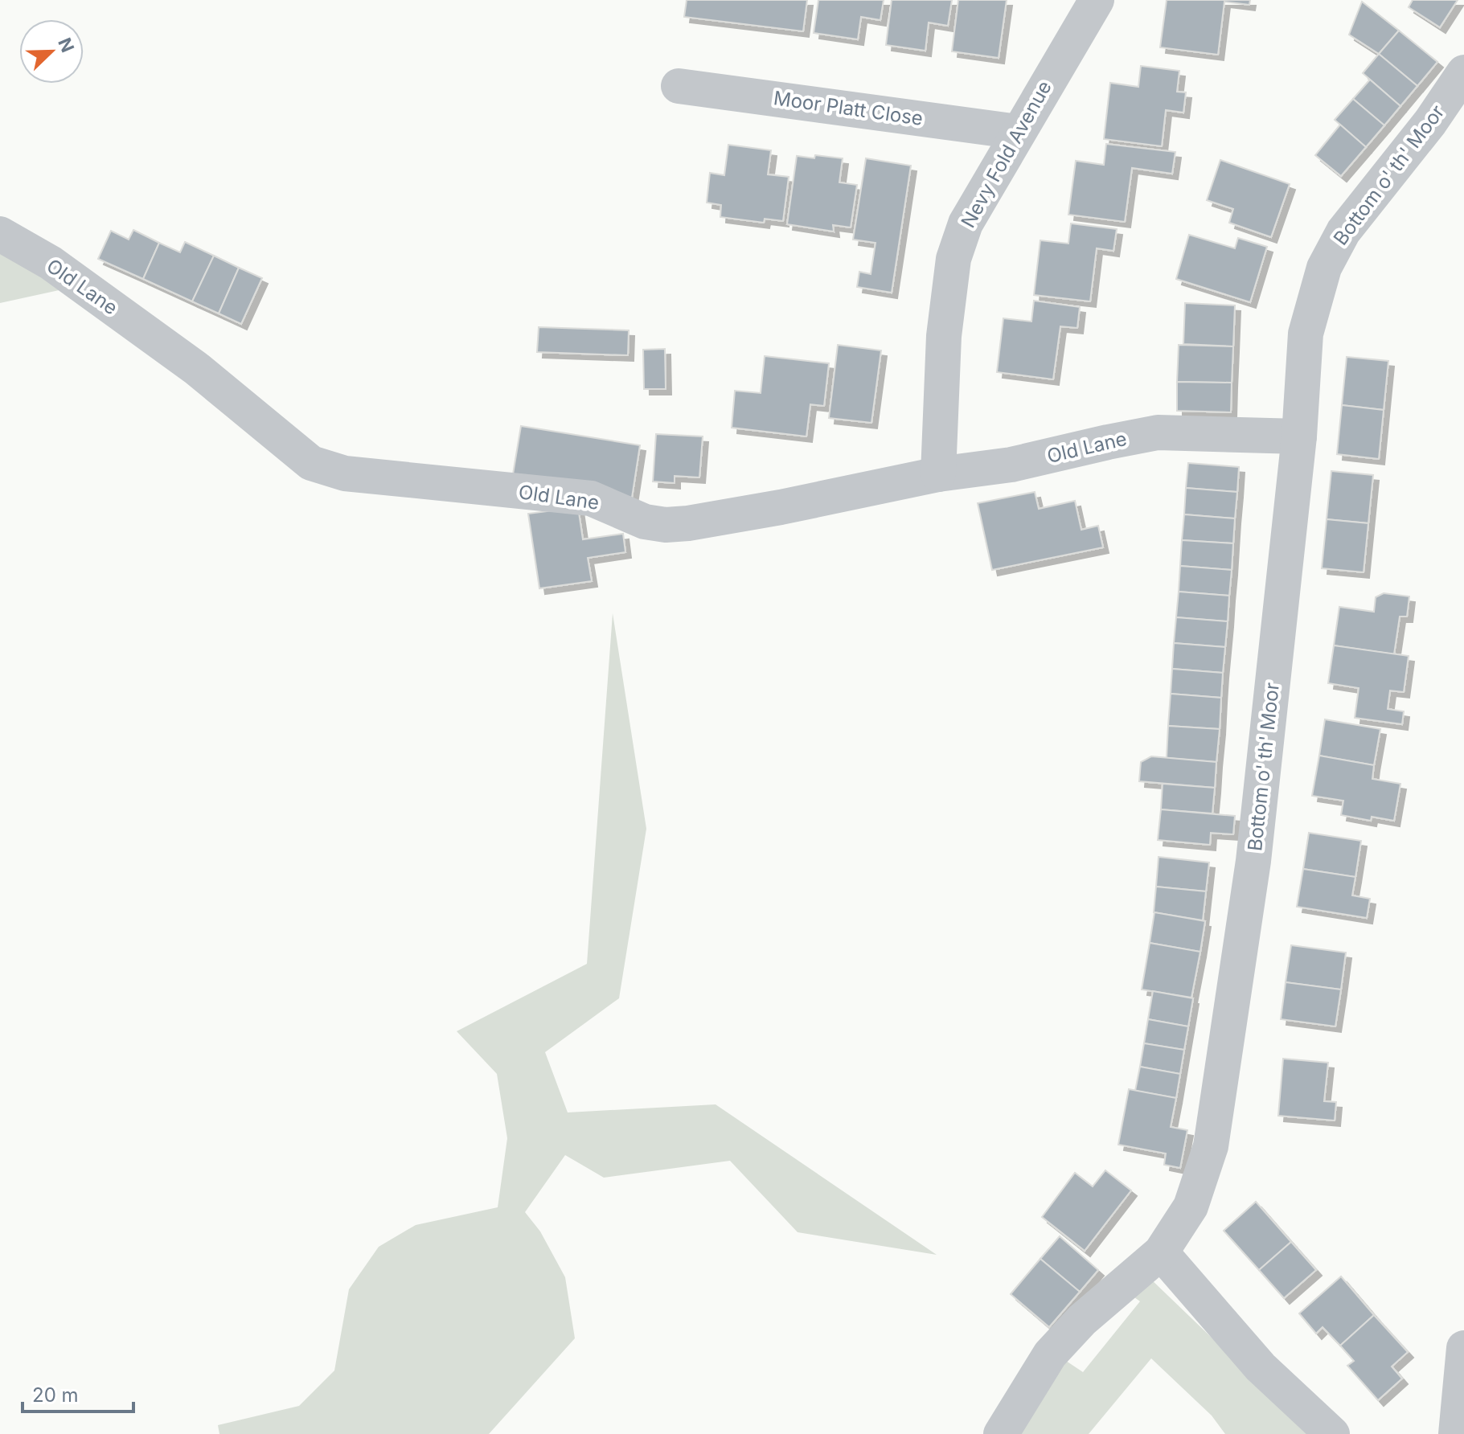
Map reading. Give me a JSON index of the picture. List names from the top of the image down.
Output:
{
  "streets": {
    "street": [
      "Moor Platt Close",
      "Nevy Fold Avenue",
      "Bottom o' th' Moor",
      "Old Lane"
    ]
  },
  "crossings": [
    ["Moor Platt Close", "Nevy Fold Avenue"],
    ["Nevy Fold Avenue", "Old Lane"],
    ["Bottom o' th' Moor", "Old Lane"]
  ],
  "scale_bar": "20 m",
  "north": "top right"
}
